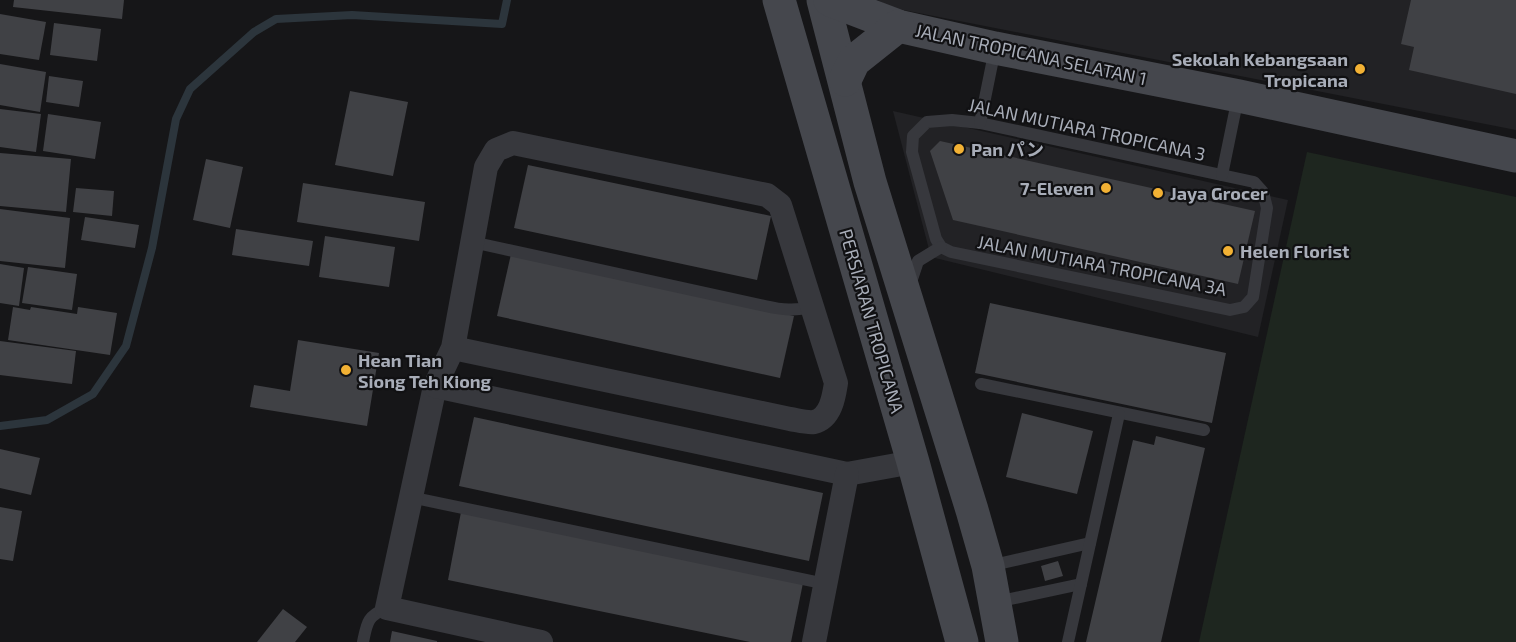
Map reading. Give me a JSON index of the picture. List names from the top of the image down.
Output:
{
  "streets": {
    "main road": ["JALAN TROPICANA SELATAN 1", "PERSIARAN TROPICANA"],
    "lane": ["JALAN MUTIARA TROPICANA 3", "JALAN MUTIARA TROPICANA 3A"]
  },
  "crossings": [
    ["JALAN TROPICANA SELATAN 1", "PERSIARAN TROPICANA"],
    ["JALAN MUTIARA TROPICANA 3", "JALAN MUTIARA TROPICANA 3A"]
  ],
  "places": [
    "Sekolah Kebangsaan Tropicana",
    "Pan パン",
    "7-Eleven",
    "Jaya Grocer",
    "Helen Florist",
    "Hean Tian Siong Teh Kiong"
  ]
}
